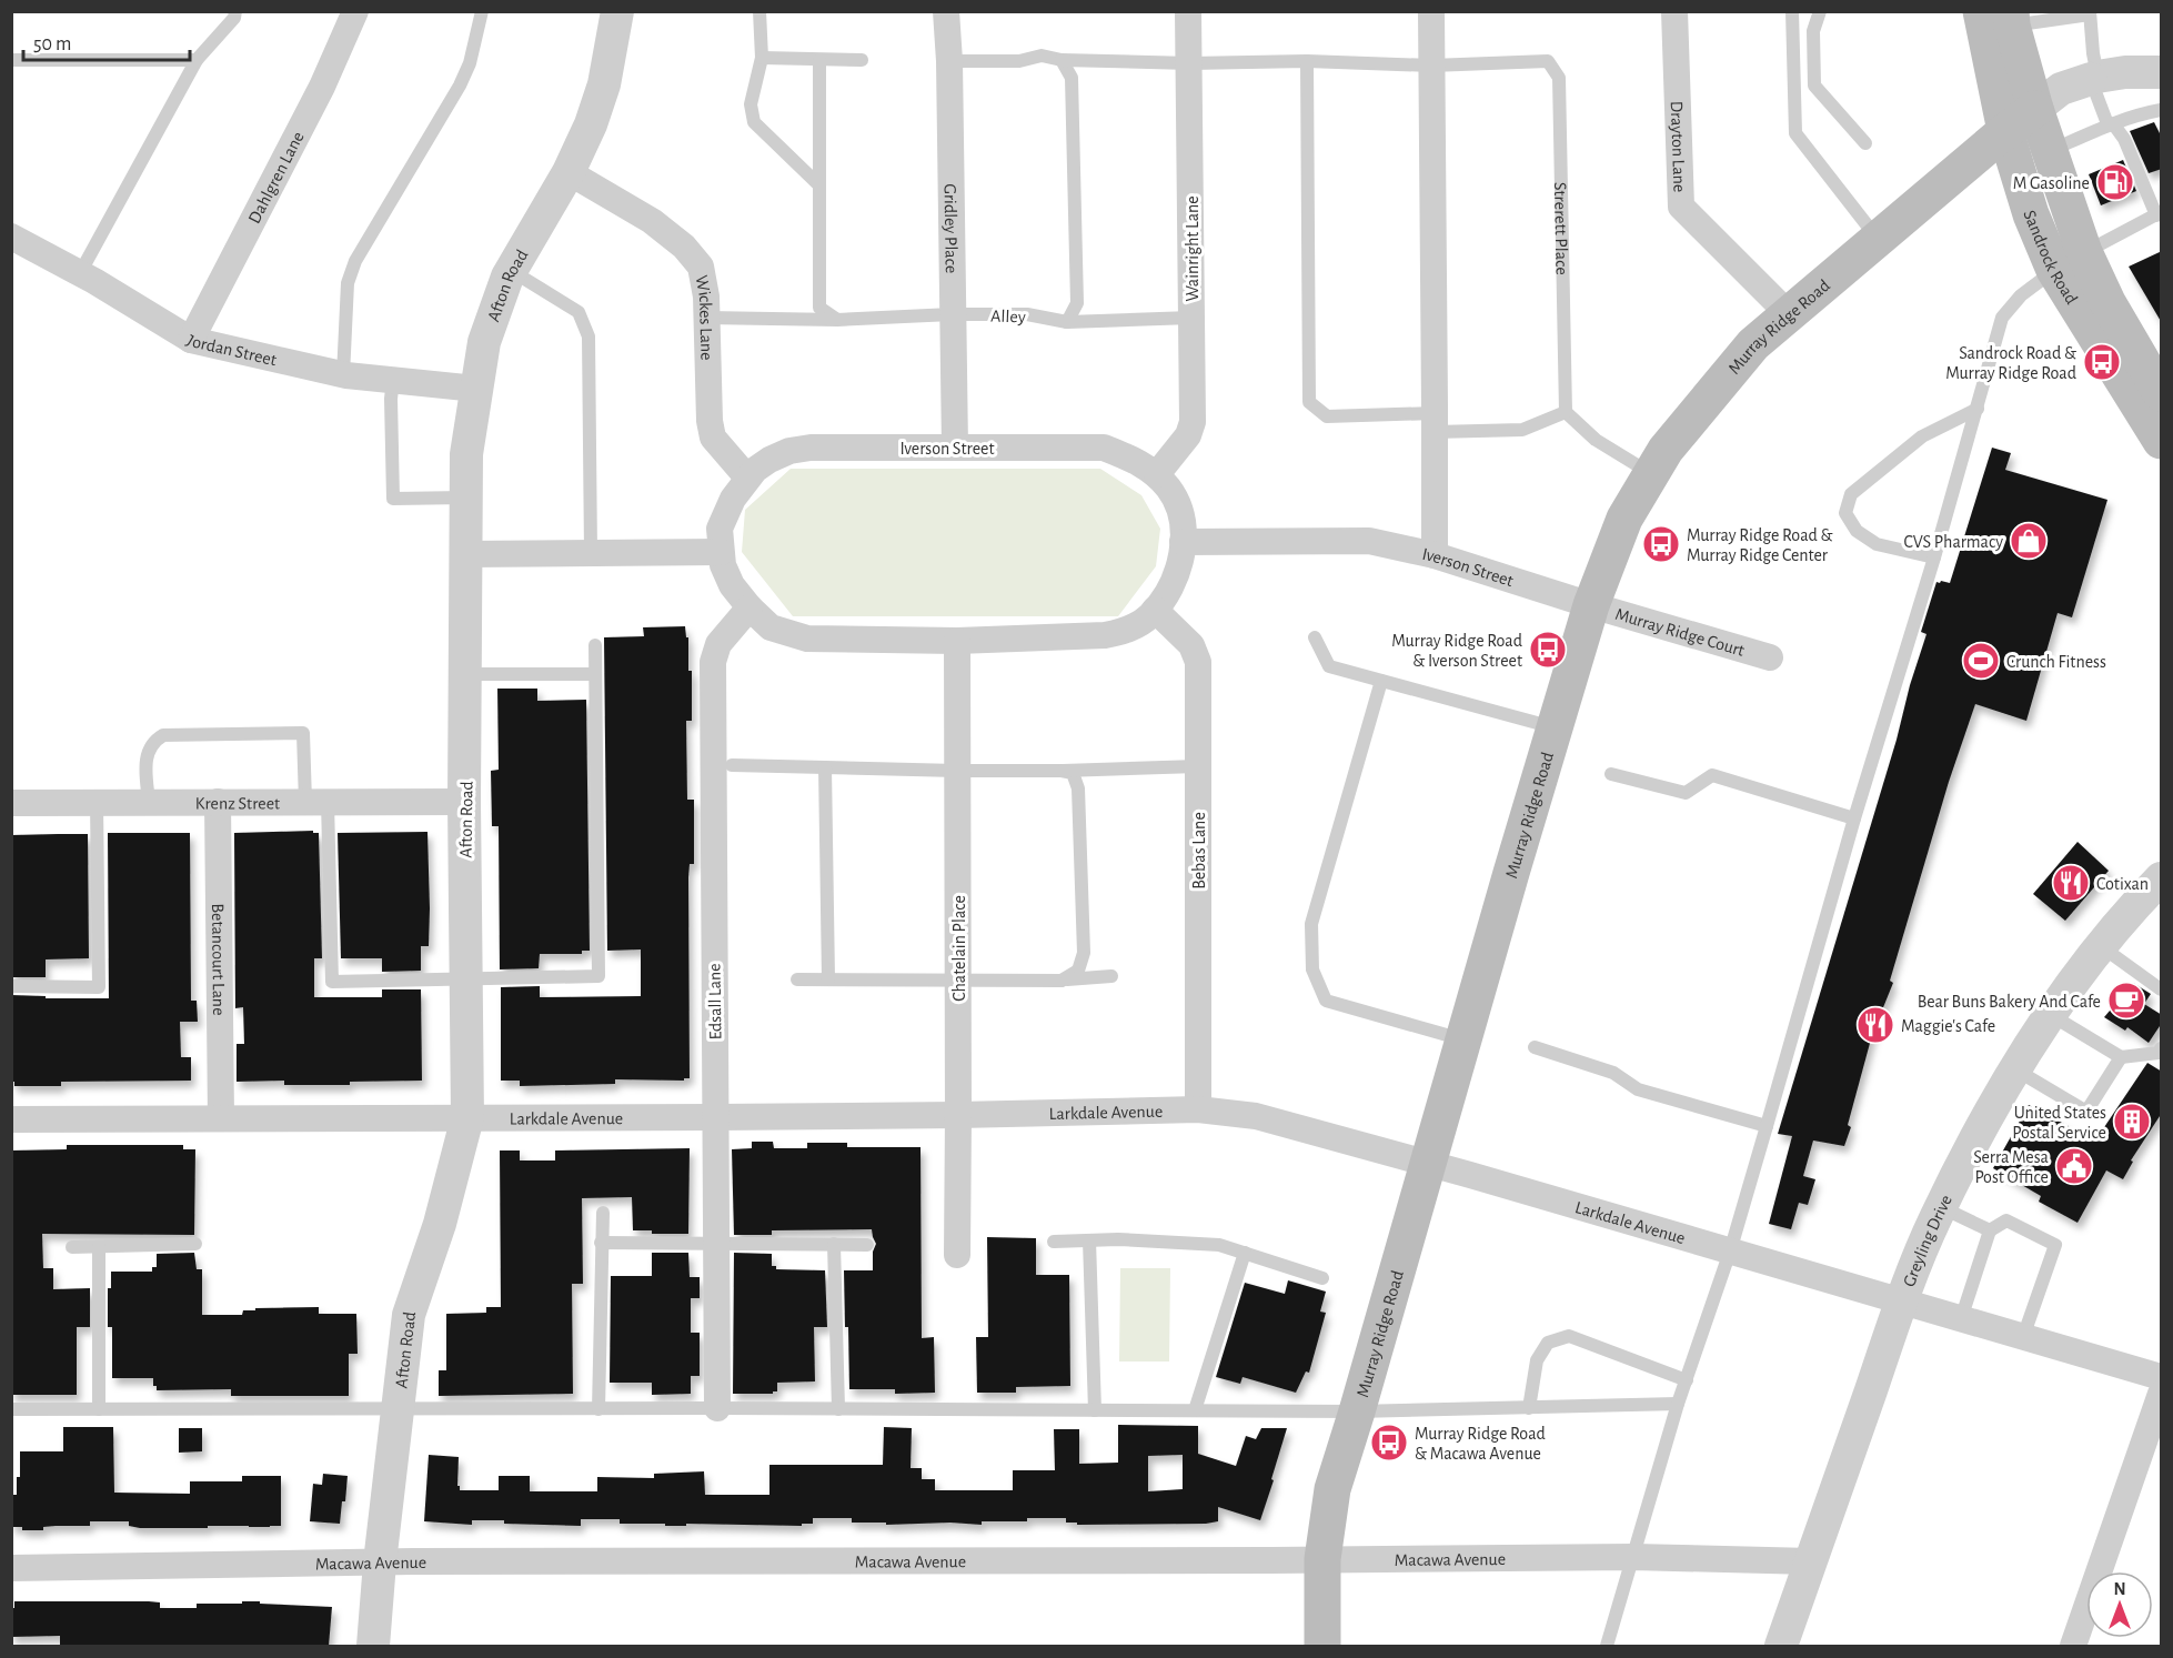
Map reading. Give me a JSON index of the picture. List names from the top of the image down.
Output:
{
  "streets": {
    "main road": ["Sandrock Road", "Murray Ridge Road"],
    "street": [
      "Drayton Lane",
      "Dahlgren Lane",
      "Gridley Place",
      "Wainright Lane",
      "Afton Road",
      "Wickes Lane",
      "Jordan Street",
      "Iverson Street",
      "Murray Ridge Court",
      "Krenz Street",
      "Bebas Lane",
      "Chatelain Place",
      "Betancourt Lane",
      "Edsall Lane",
      "Larkdale Avenue",
      "Greyling Drive",
      "Macawa Avenue"
    ],
    "lane": ["Strerett Place", "Alley"]
  },
  "crossings": [
    ["Drayton Lane", "Murray Ridge Road"],
    ["Dahlgren Lane", "Jordan Street"],
    ["Gridley Place", "Alley"],
    ["Gridley Place", "Iverson Street"],
    ["Wainright Lane", "Alley"],
    ["Wainright Lane", "Iverson Street"],
    ["Sandrock Road", "Murray Ridge Road"],
    ["Afton Road", "Wickes Lane"],
    ["Afton Road", "Jordan Street"],
    ["Afton Road", "Krenz Street"],
    ["Afton Road", "Larkdale Avenue"],
    ["Afton Road", "Macawa Avenue"],
    ["Alley", "Wickes Lane"],
    ["Wickes Lane", "Iverson Street"],
    ["Murray Ridge Road", "Iverson Street"],
    ["Murray Ridge Road", "Murray Ridge Court"],
    ["Murray Ridge Road", "Larkdale Avenue"],
    ["Murray Ridge Road", "Macawa Avenue"],
    ["Iverson Street", "Murray Ridge Court"],
    ["Iverson Street", "Bebas Lane"],
    ["Iverson Street", "Chatelain Place"],
    ["Iverson Street", "Edsall Lane"],
    ["Krenz Street", "Betancourt Lane"],
    ["Bebas Lane", "Larkdale Avenue"],
    ["Chatelain Place", "Larkdale Avenue"],
    ["Betancourt Lane", "Larkdale Avenue"],
    ["Edsall Lane", "Larkdale Avenue"],
    ["Larkdale Avenue", "Greyling Drive"],
    ["Greyling Drive", "Macawa Avenue"]
  ],
  "places": {
    "fuel station": ["M Gasoline"],
    "bus stop": [
      "Sandrock Road & Murray Ridge Road",
      "Murray Ridge Road & Murray Ridge Center",
      "Murray Ridge Road & Iverson Street",
      "Murray Ridge Road & Macawa Avenue"
    ],
    "shop": ["CVS Pharmacy"],
    "sports": ["Crunch Fitness"],
    "restaurant": ["Cotixan", "Maggie's Cafe"],
    "cafe": ["Bear Buns Bakery And Cafe"],
    "building": ["United States Postal Service"],
    "public building": ["Serra Mesa Post Office"]
  },
  "scale_bar": "50 m",
  "north": "top"
}
